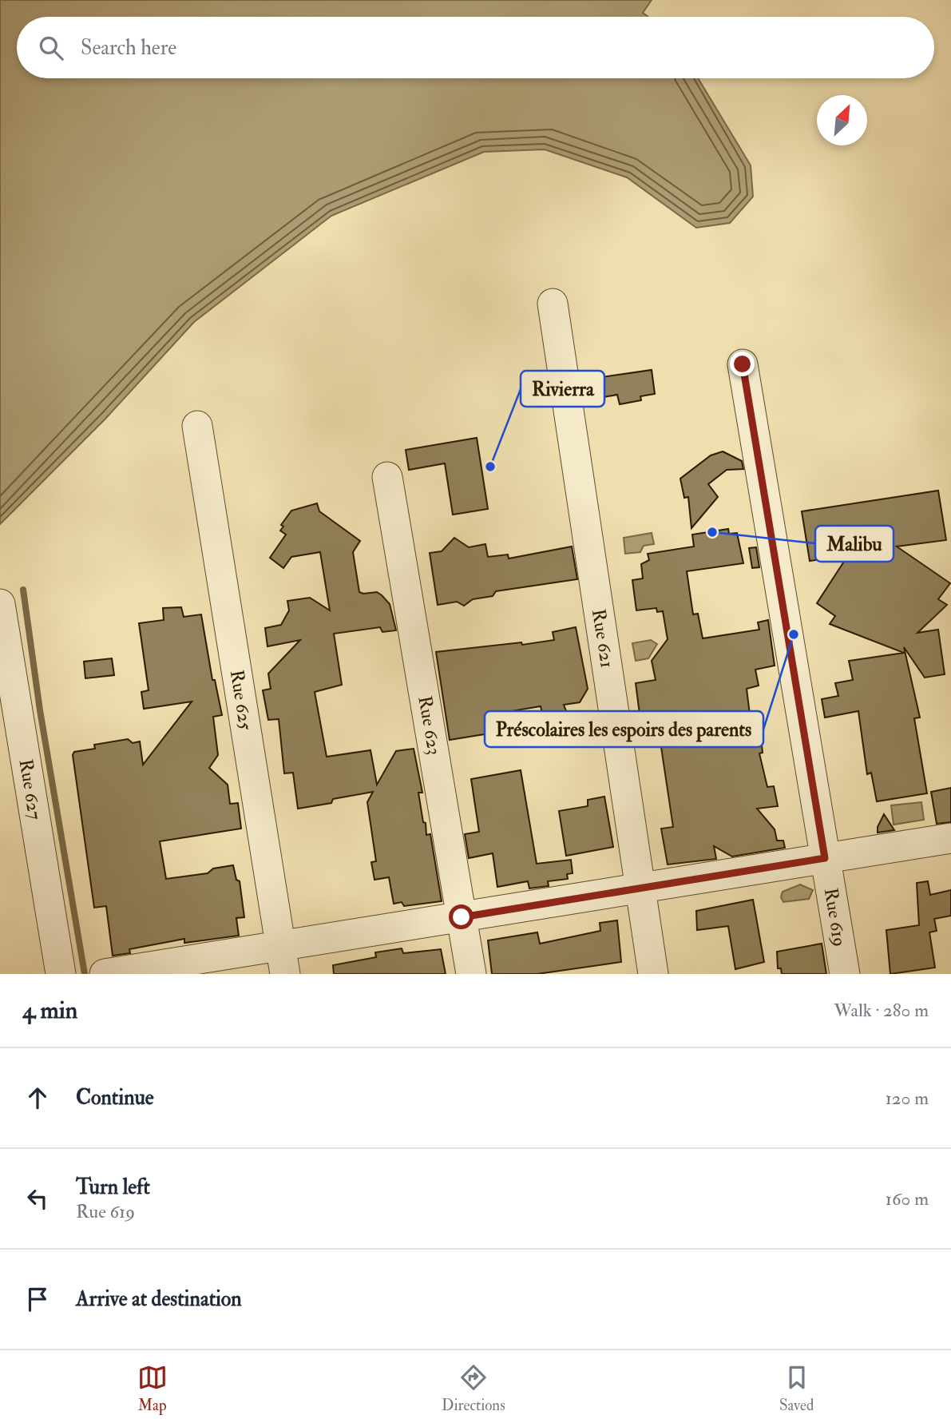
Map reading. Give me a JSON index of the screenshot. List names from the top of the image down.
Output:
{
  "streets": {
    "street": [
      "Rue 621",
      "Rue 625",
      "Rue 623",
      "Rue 627",
      "Rue 619"
    ]
  },
  "places": ["Rivierra", "Malibu", "Préscolaires les espoirs des parents"],
  "north": "top right",
  "page": {
    "search": "Search here",
    "heading": ["4 min", "Walk · 280 m"],
    "list": [
      ["Continue", "120 m"],
      ["Turn left", "Rue 619", "160 m"],
      "Arrive at destination"
    ],
    "nav": ["Map", "Directions", "Saved"]
  }
}
